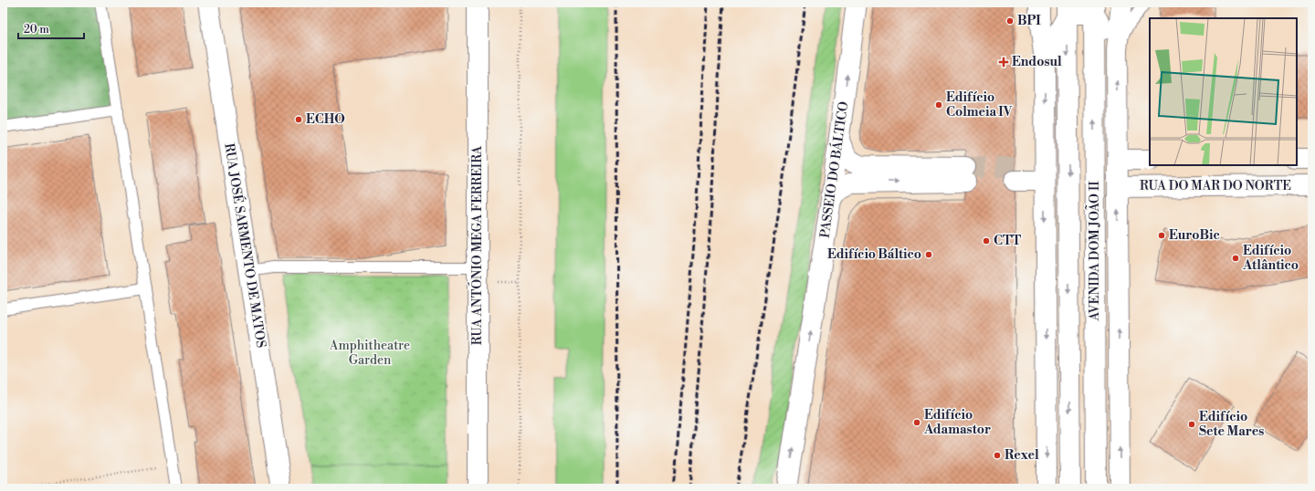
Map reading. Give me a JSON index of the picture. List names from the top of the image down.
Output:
{
  "streets": {
    "street": [
      "PASSEIO DO BÁLTICO",
      "RUA DO MAR DO NORTE",
      "RUA JOSÉ SARMENTO DE MATOS",
      "RUA ANTÓNIO MEGA FERREIRA",
      "AVENIDA DOM JOÃO II"
    ]
  },
  "crossings": [
    ["RUA DO MAR DO NORTE", "AVENIDA DOM JOÃO II"]
  ],
  "one_way": ["PASSEIO DO BÁLTICO"],
  "parks": ["Amphitheatre Garden"],
  "places": {
    "other": [
      "BPI",
      "Edifício Colmeia IV",
      "ECHO",
      "EuroBic",
      "CTT",
      "Edifício Báltico",
      "Edifício Atlântico",
      "Edifício Adamastor",
      "Edifício Sete Mares",
      "Rexel"
    ],
    "health": ["Endosul"]
  },
  "scale_bar": "20 m"
}
